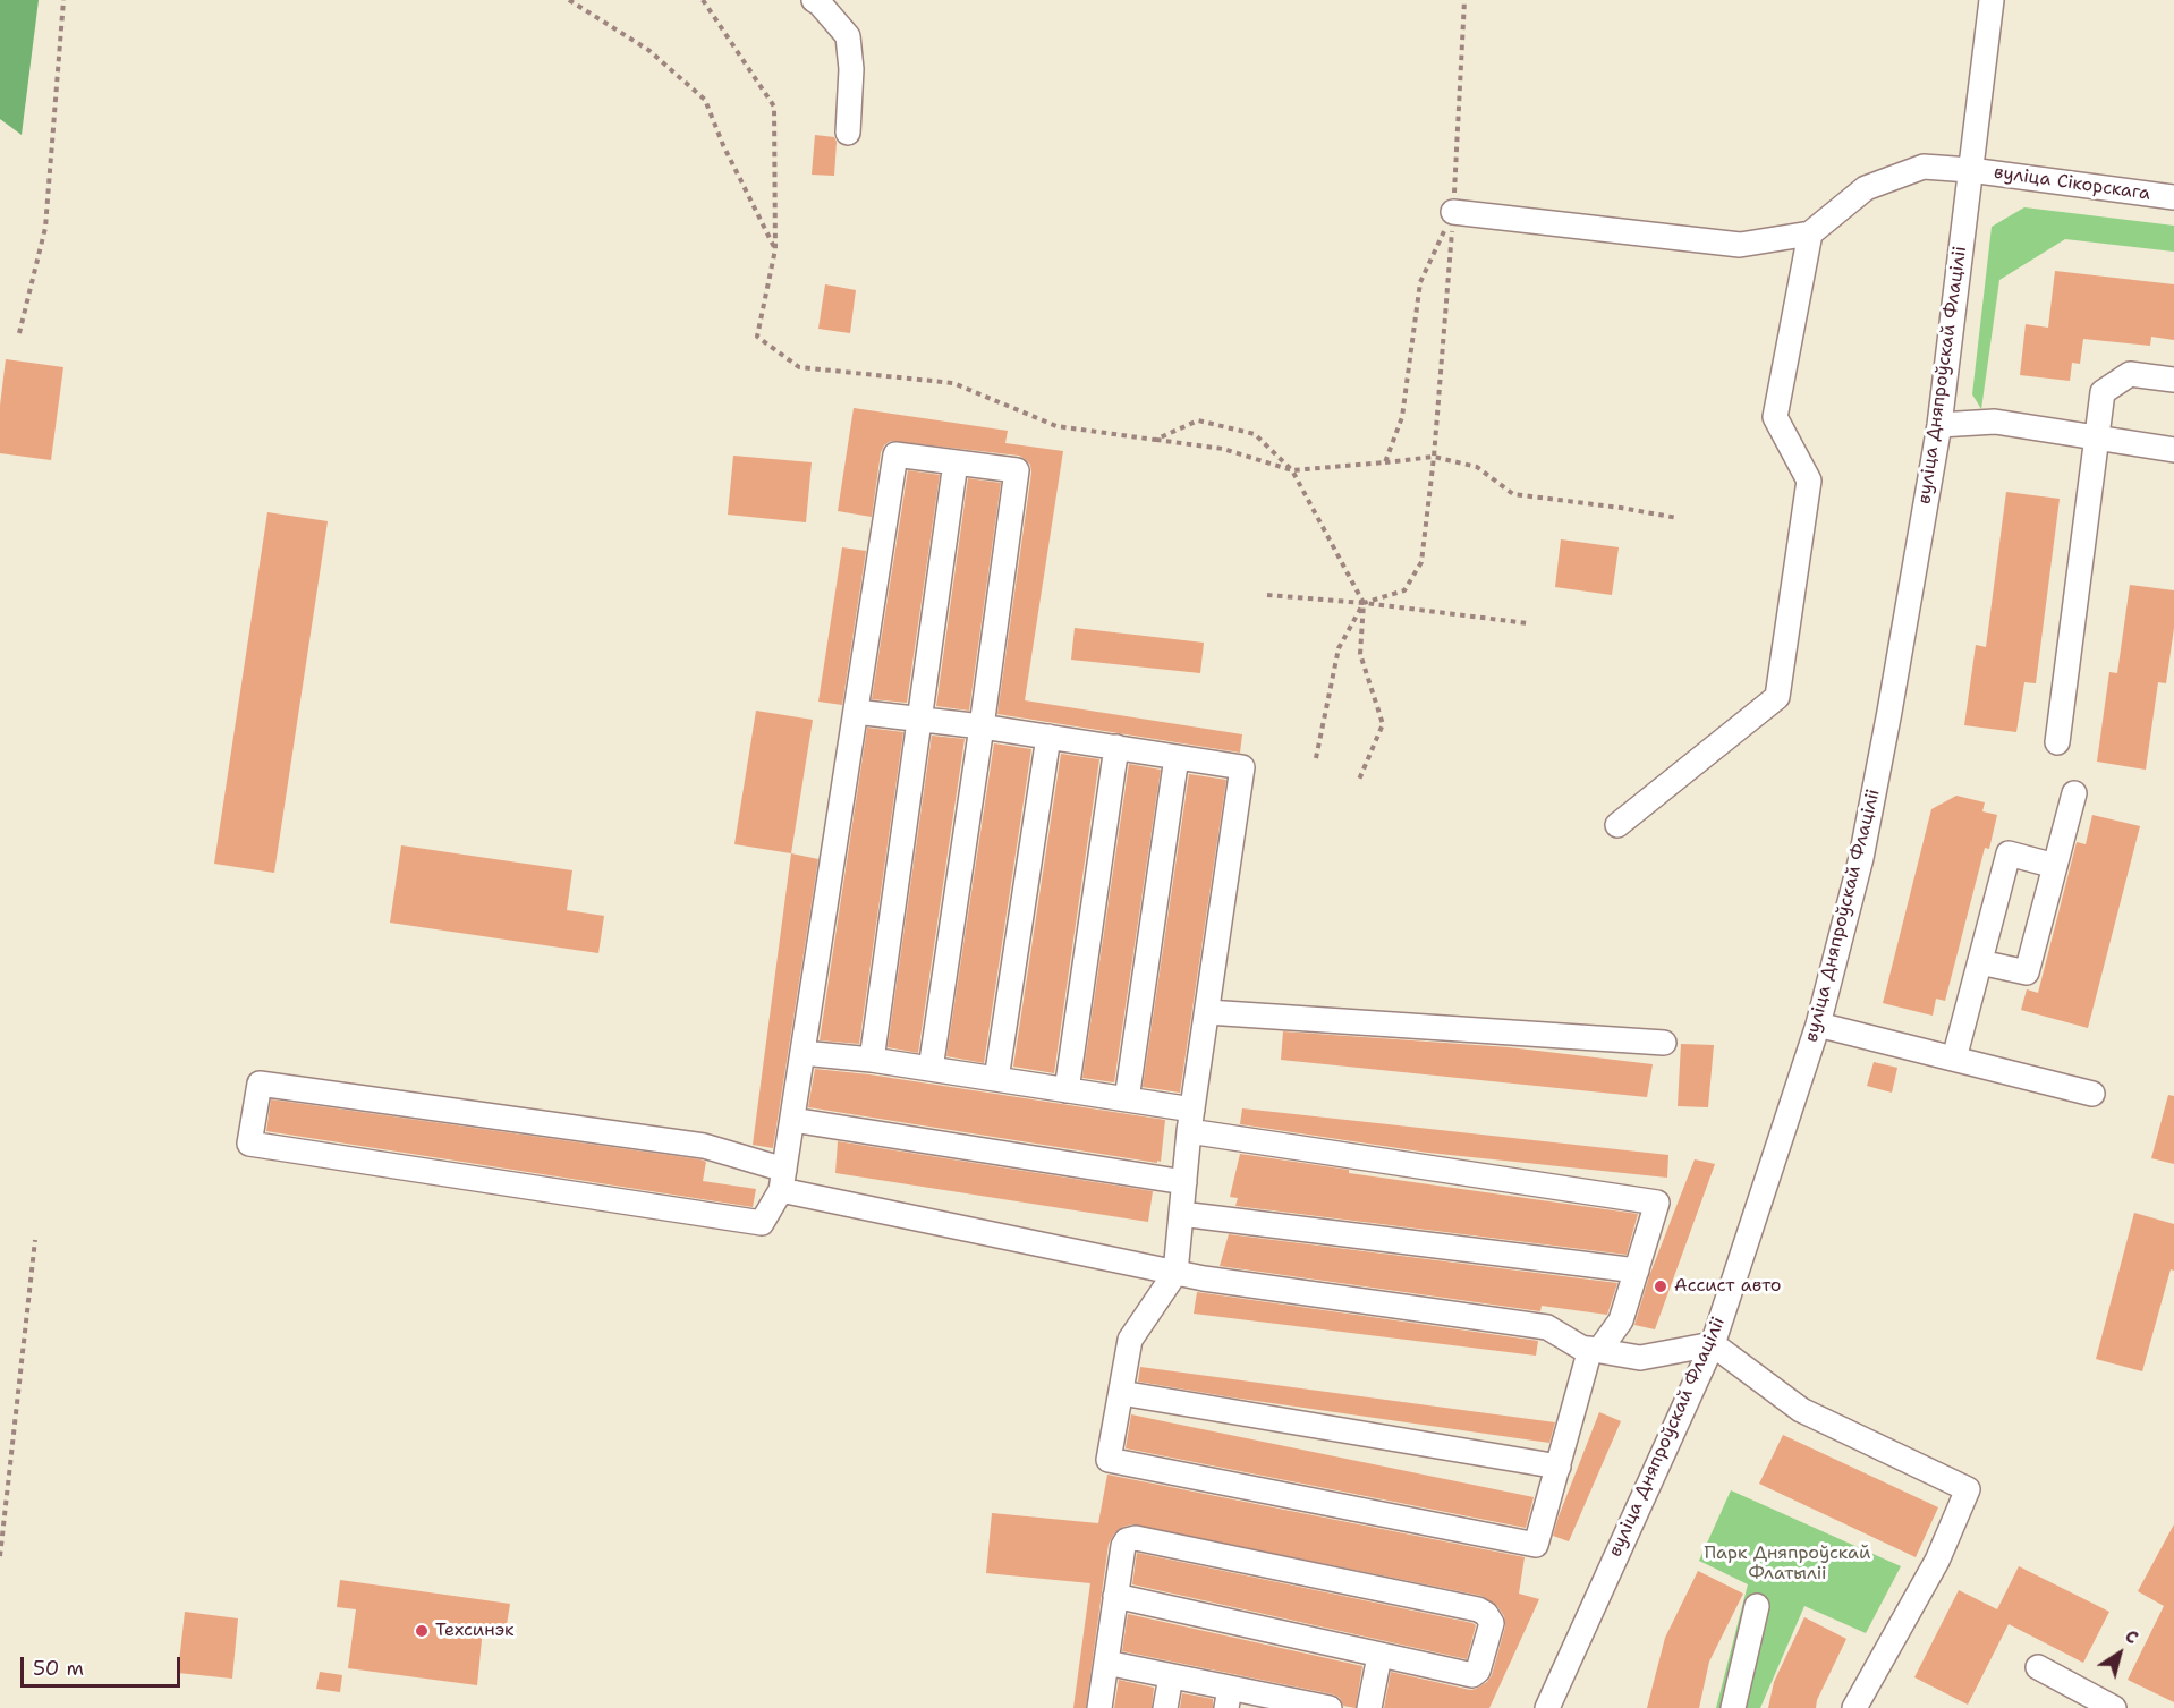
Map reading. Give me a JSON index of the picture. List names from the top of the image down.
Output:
{
  "streets": {
    "street": ["вуліца Сікорскага", "вуліца Дняпроўскай Флаціліі"]
  },
  "crossings": [
    ["вуліца Сікорскага", "вуліца Дняпроўскай Флаціліі"]
  ],
  "parks": ["Парк Дняпроўскай Флатыліі"],
  "places": ["Ассист авто", "Техсинэк"],
  "scale_bar": "50 m",
  "north": "top right"
}
